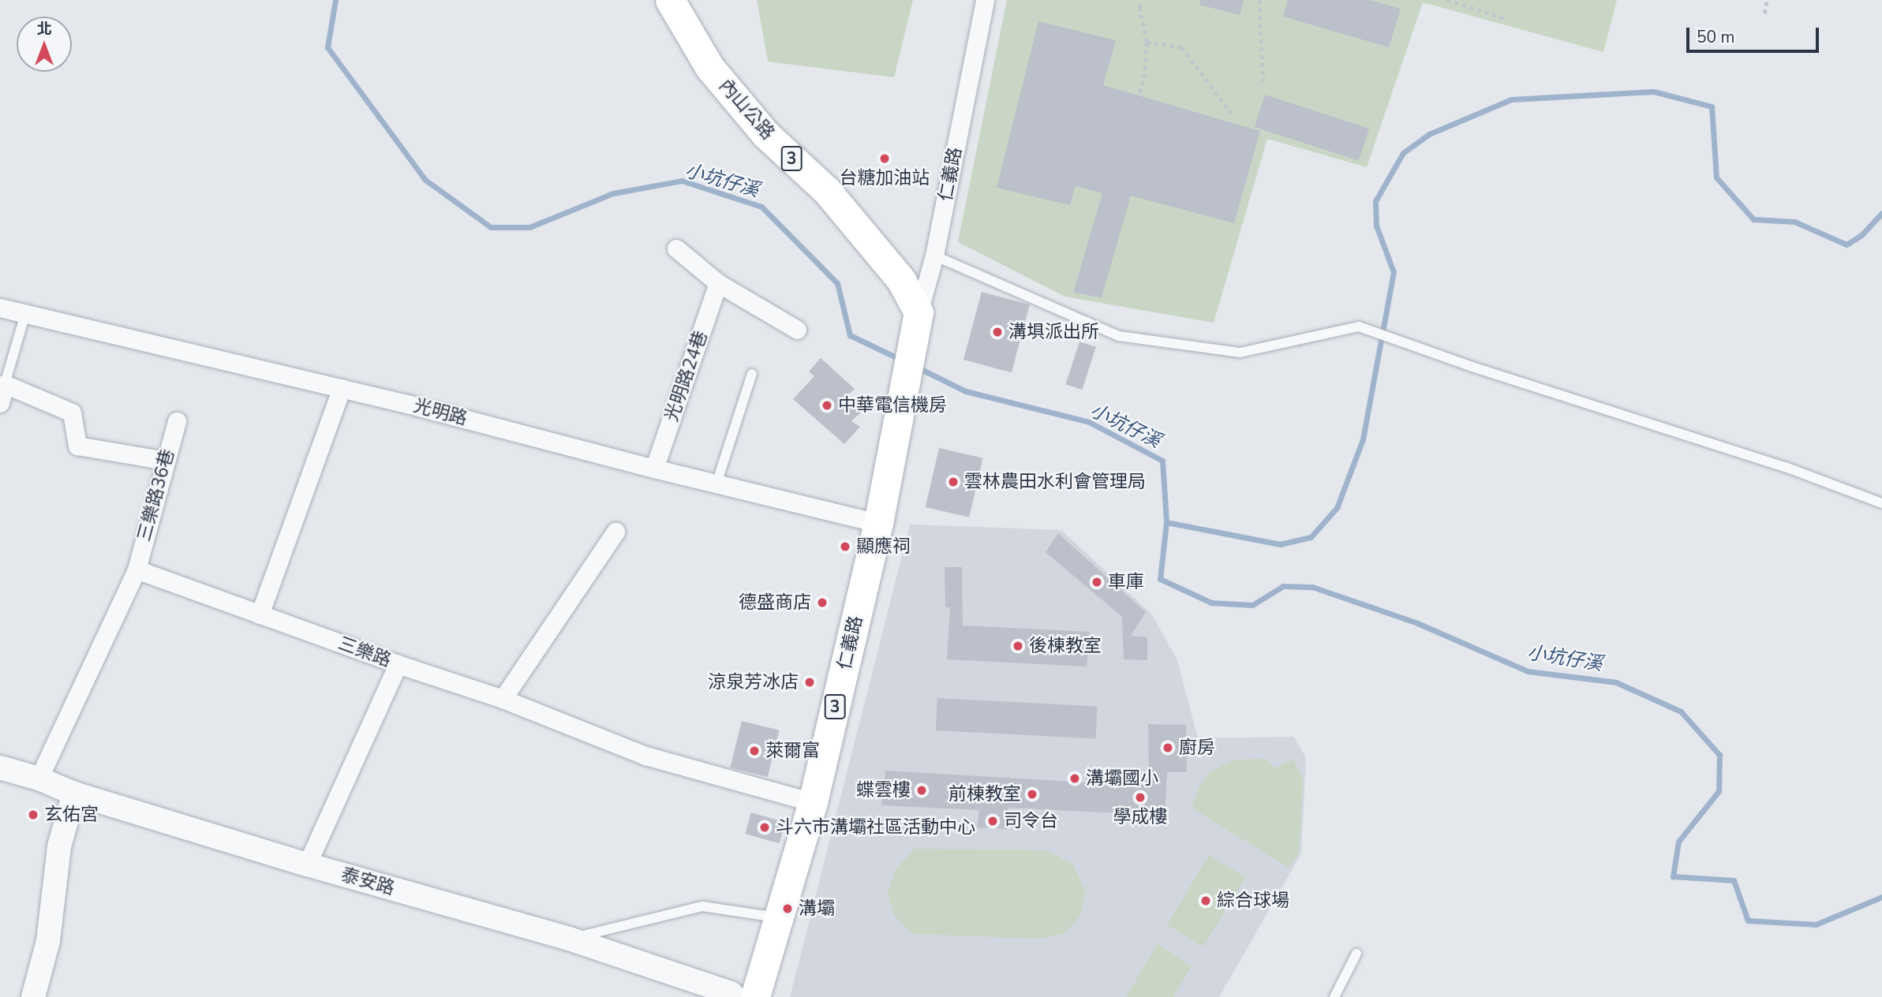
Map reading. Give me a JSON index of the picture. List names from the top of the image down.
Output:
{
  "streets": {
    "main road": ["內山公路", "3", "仁義路"],
    "street": [
      "光明路24巷",
      "光明路",
      "三樂路36巷",
      "三樂路",
      "泰安路"
    ]
  },
  "crossings": [
    ["內山公路", "仁義路"],
    ["仁義路", "光明路"],
    ["仁義路", "三樂路"],
    ["光明路24巷", "光明路"],
    ["三樂路36巷", "三樂路"]
  ],
  "water": ["小坑仔溪"],
  "places": [
    "台糖加油站",
    "溝埧派出所",
    "中華電信機房",
    "雲林農田水利會管理局",
    "顯應祠",
    "車庫",
    "德盛商店",
    "後棟教室",
    "涼泉芳冰店",
    "廚房",
    "萊爾富",
    "溝壩國小",
    "蝶雲樓",
    "前棟教室",
    "學成樓",
    "玄佑宮",
    "司令台",
    "斗六市溝壩社區活動中心",
    "綜合球場",
    "溝壩"
  ],
  "scale_bar": "50 m",
  "north": "top"
}
